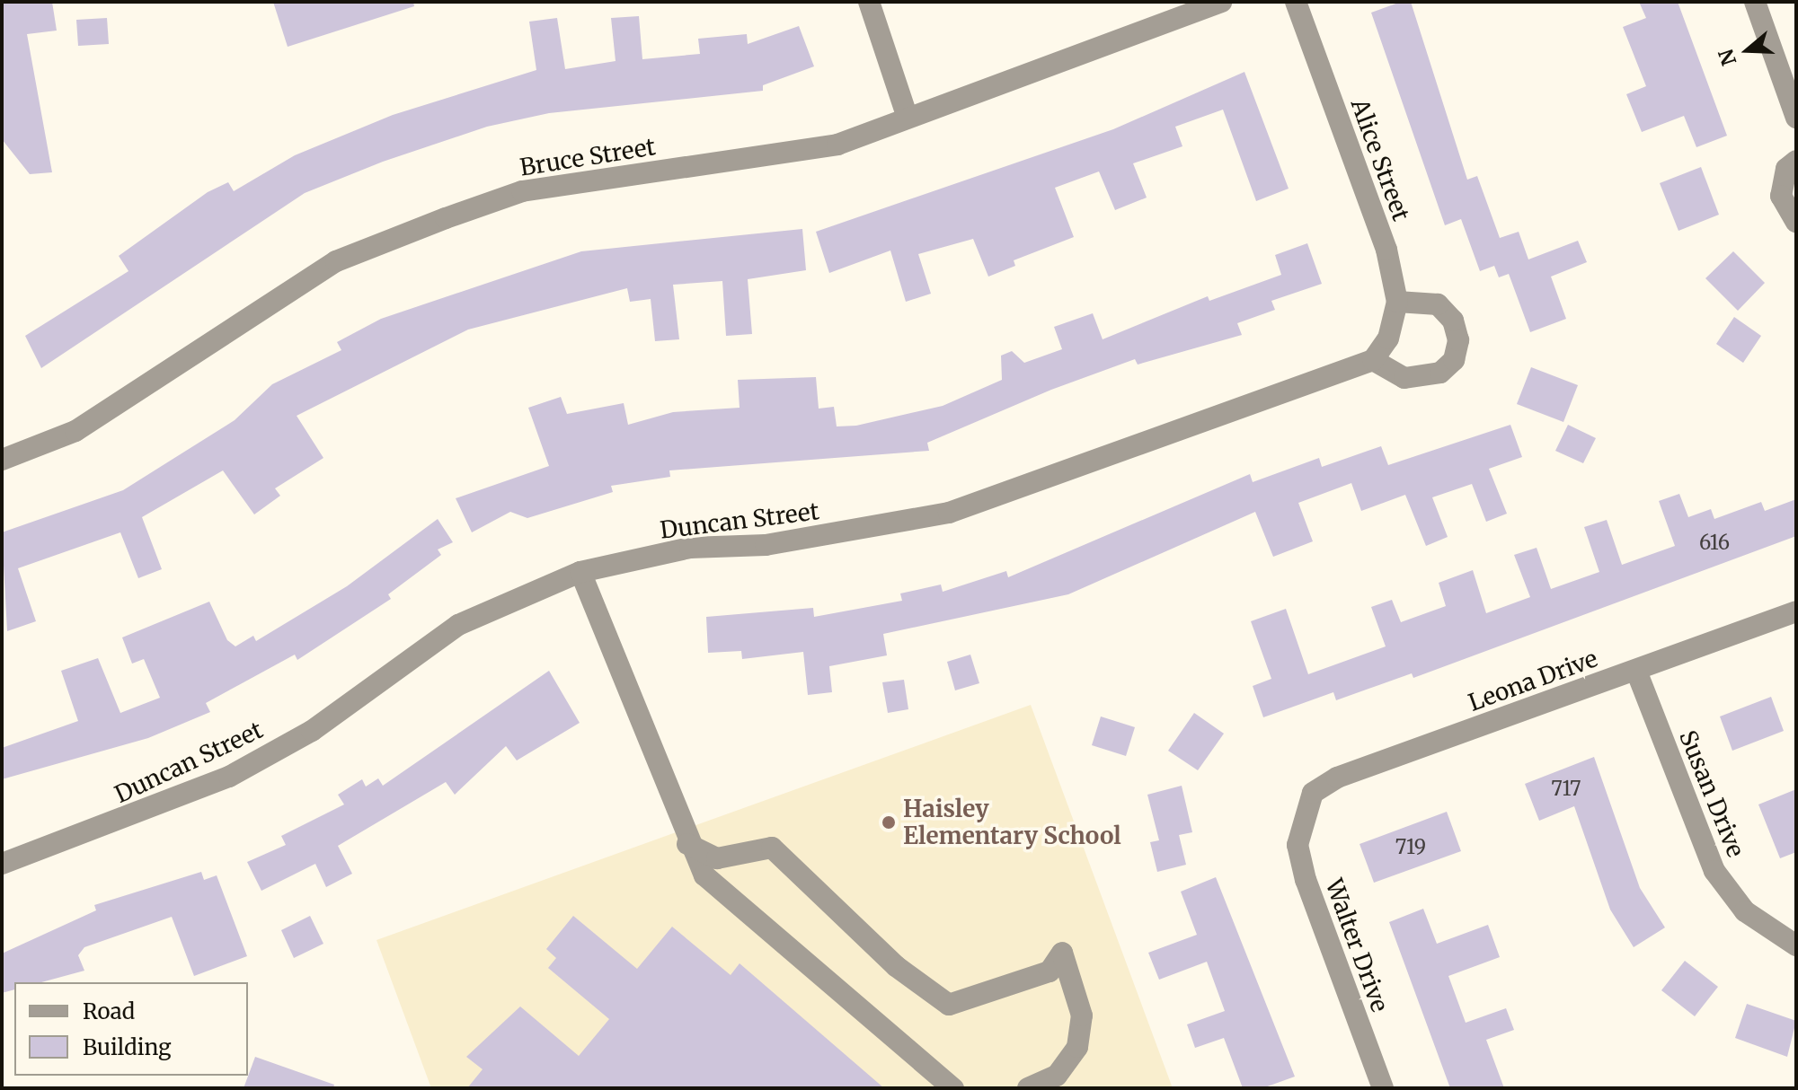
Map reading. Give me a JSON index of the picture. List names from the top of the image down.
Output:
{
  "streets": {
    "street": [
      "Bruce Street",
      "Alice Street",
      "Duncan Street",
      "Leona Drive",
      "Susan Drive",
      "Walter Drive"
    ]
  },
  "crossings": [
    ["Alice Street", "Duncan Street"],
    ["Leona Drive", "Susan Drive"],
    ["Leona Drive", "Walter Drive"]
  ],
  "places": ["Haisley Elementary School"],
  "house_numbers": ["616", "717", "719"],
  "legend": ["Road", "Building"],
  "north": "left"
}
